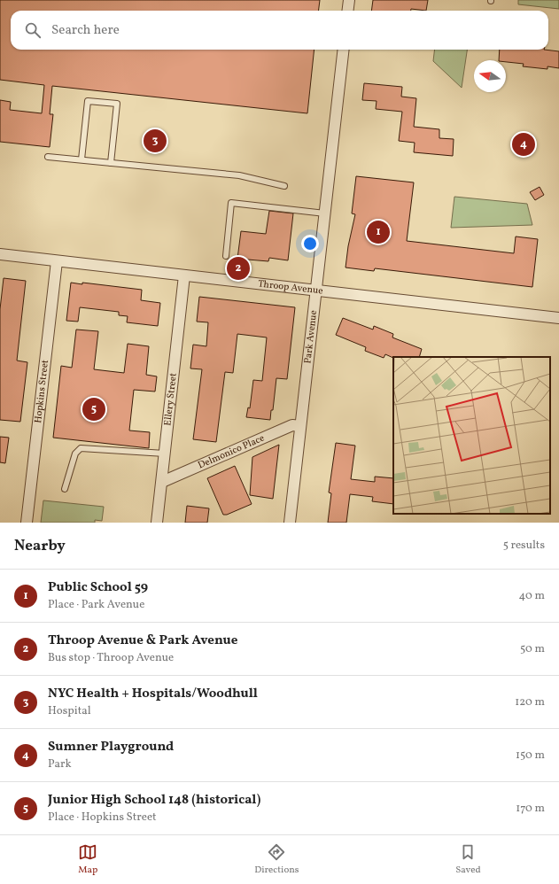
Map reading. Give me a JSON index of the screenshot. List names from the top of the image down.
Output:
{
  "streets": {
    "street": [
      "Throop Avenue",
      "Park Avenue",
      "Hopkins Street",
      "Ellery Street",
      "Delmonico Place"
    ]
  },
  "crossings": [
    ["Throop Avenue", "Park Avenue"],
    ["Throop Avenue", "Hopkins Street"],
    ["Throop Avenue", "Ellery Street"],
    ["Park Avenue", "Delmonico Place"],
    ["Ellery Street", "Delmonico Place"]
  ],
  "north": "left",
  "page": {
    "search": "Search here",
    "pins": [
      "3",
      "4",
      "1",
      "2",
      "5"
    ],
    "heading": ["Nearby", "5 results"],
    "list": [
      {
        "mark": "1",
        "name": "Public School 59",
        "note": "Place · Park Avenue",
        "value": "40 m"
      },
      {
        "mark": "2",
        "name": "Throop Avenue & Park Avenue",
        "note": "Bus stop · Throop Avenue",
        "value": "50 m"
      },
      {
        "mark": "3",
        "name": "NYC Health + Hospitals/Woodhull",
        "note": "Hospital",
        "value": "120 m"
      },
      {
        "mark": "4",
        "name": "Sumner Playground",
        "note": "Park",
        "value": "150 m"
      },
      {
        "mark": "5",
        "name": "Junior High School 148 (historical)",
        "note": "Place · Hopkins Street",
        "value": "170 m"
      }
    ],
    "nav": ["Map", "Directions", "Saved"]
  }
}
